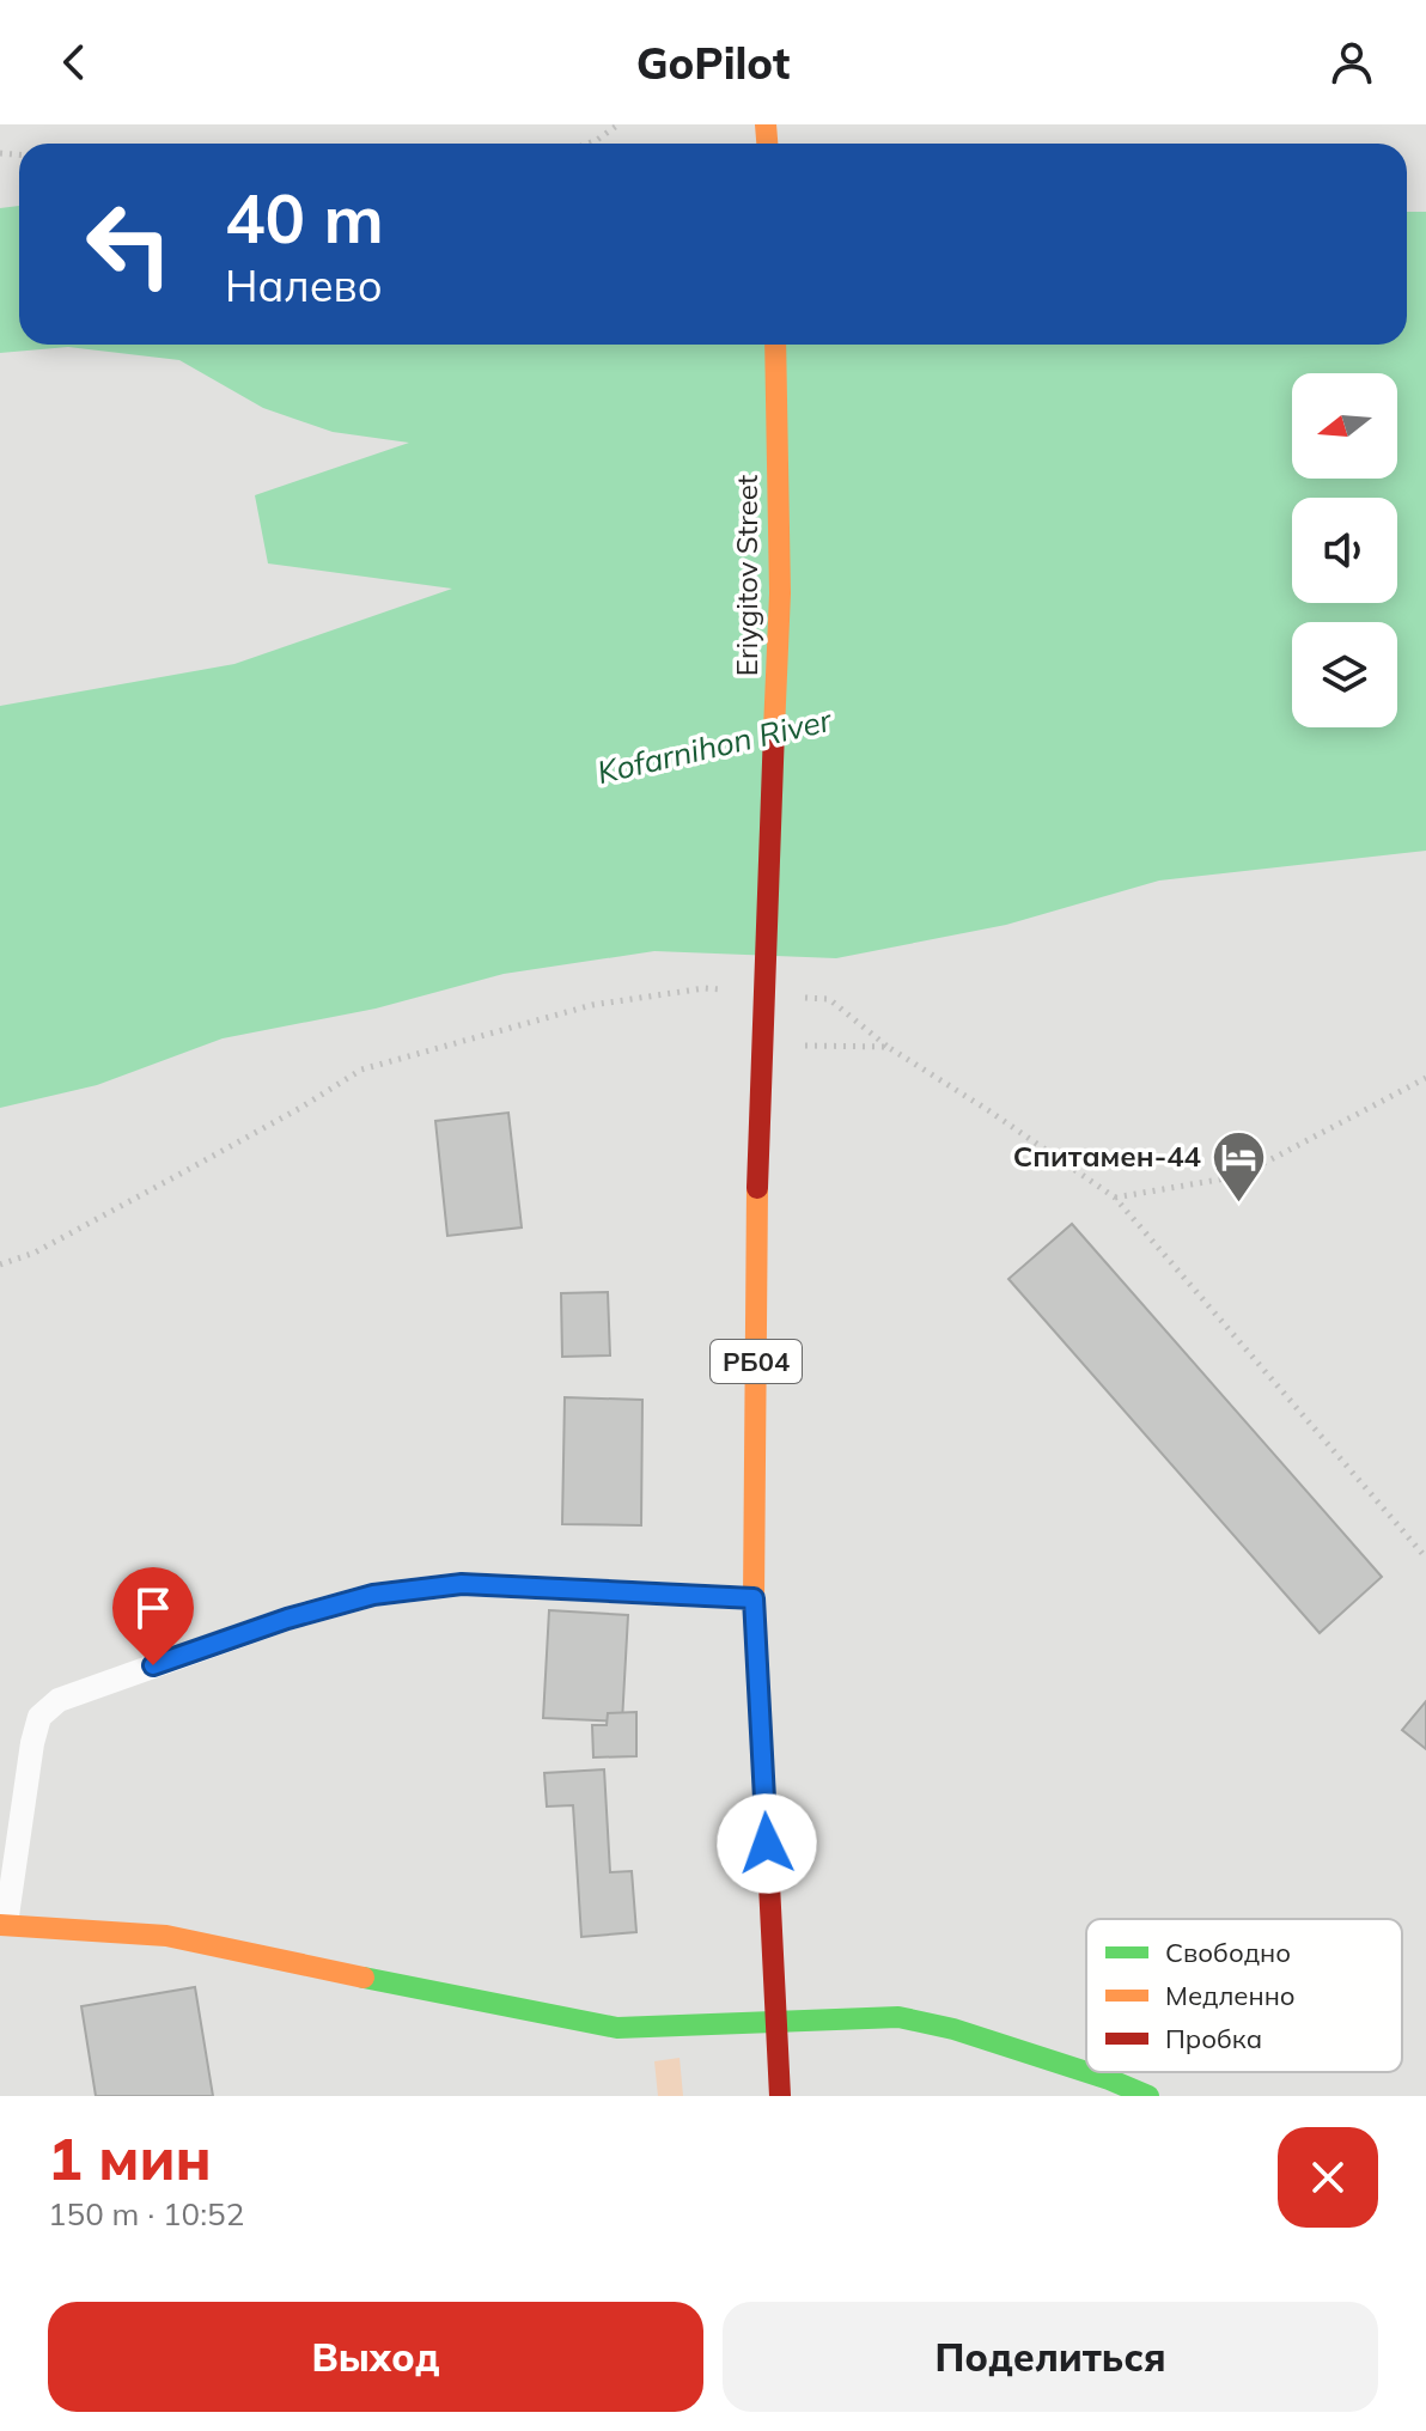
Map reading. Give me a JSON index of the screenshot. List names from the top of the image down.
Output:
{
  "streets": {
    "main road": ["Eriygitov Street", "РБ04"]
  },
  "crossings": [
    ["Eriygitov Street", "РБ04"]
  ],
  "water": ["Kofarnihon River"],
  "places": {
    "hotel": ["Спитамен-44"]
  },
  "legend": ["Свободно", "Медленно", "Пробка"],
  "north": "left",
  "page": {
    "header": "GoPilot",
    "turn": ["40 m", "Налево"],
    "heading": ["1 мин", "150 m · 10:52"],
    "buttons": ["Выход", "Поделиться"]
  }
}
